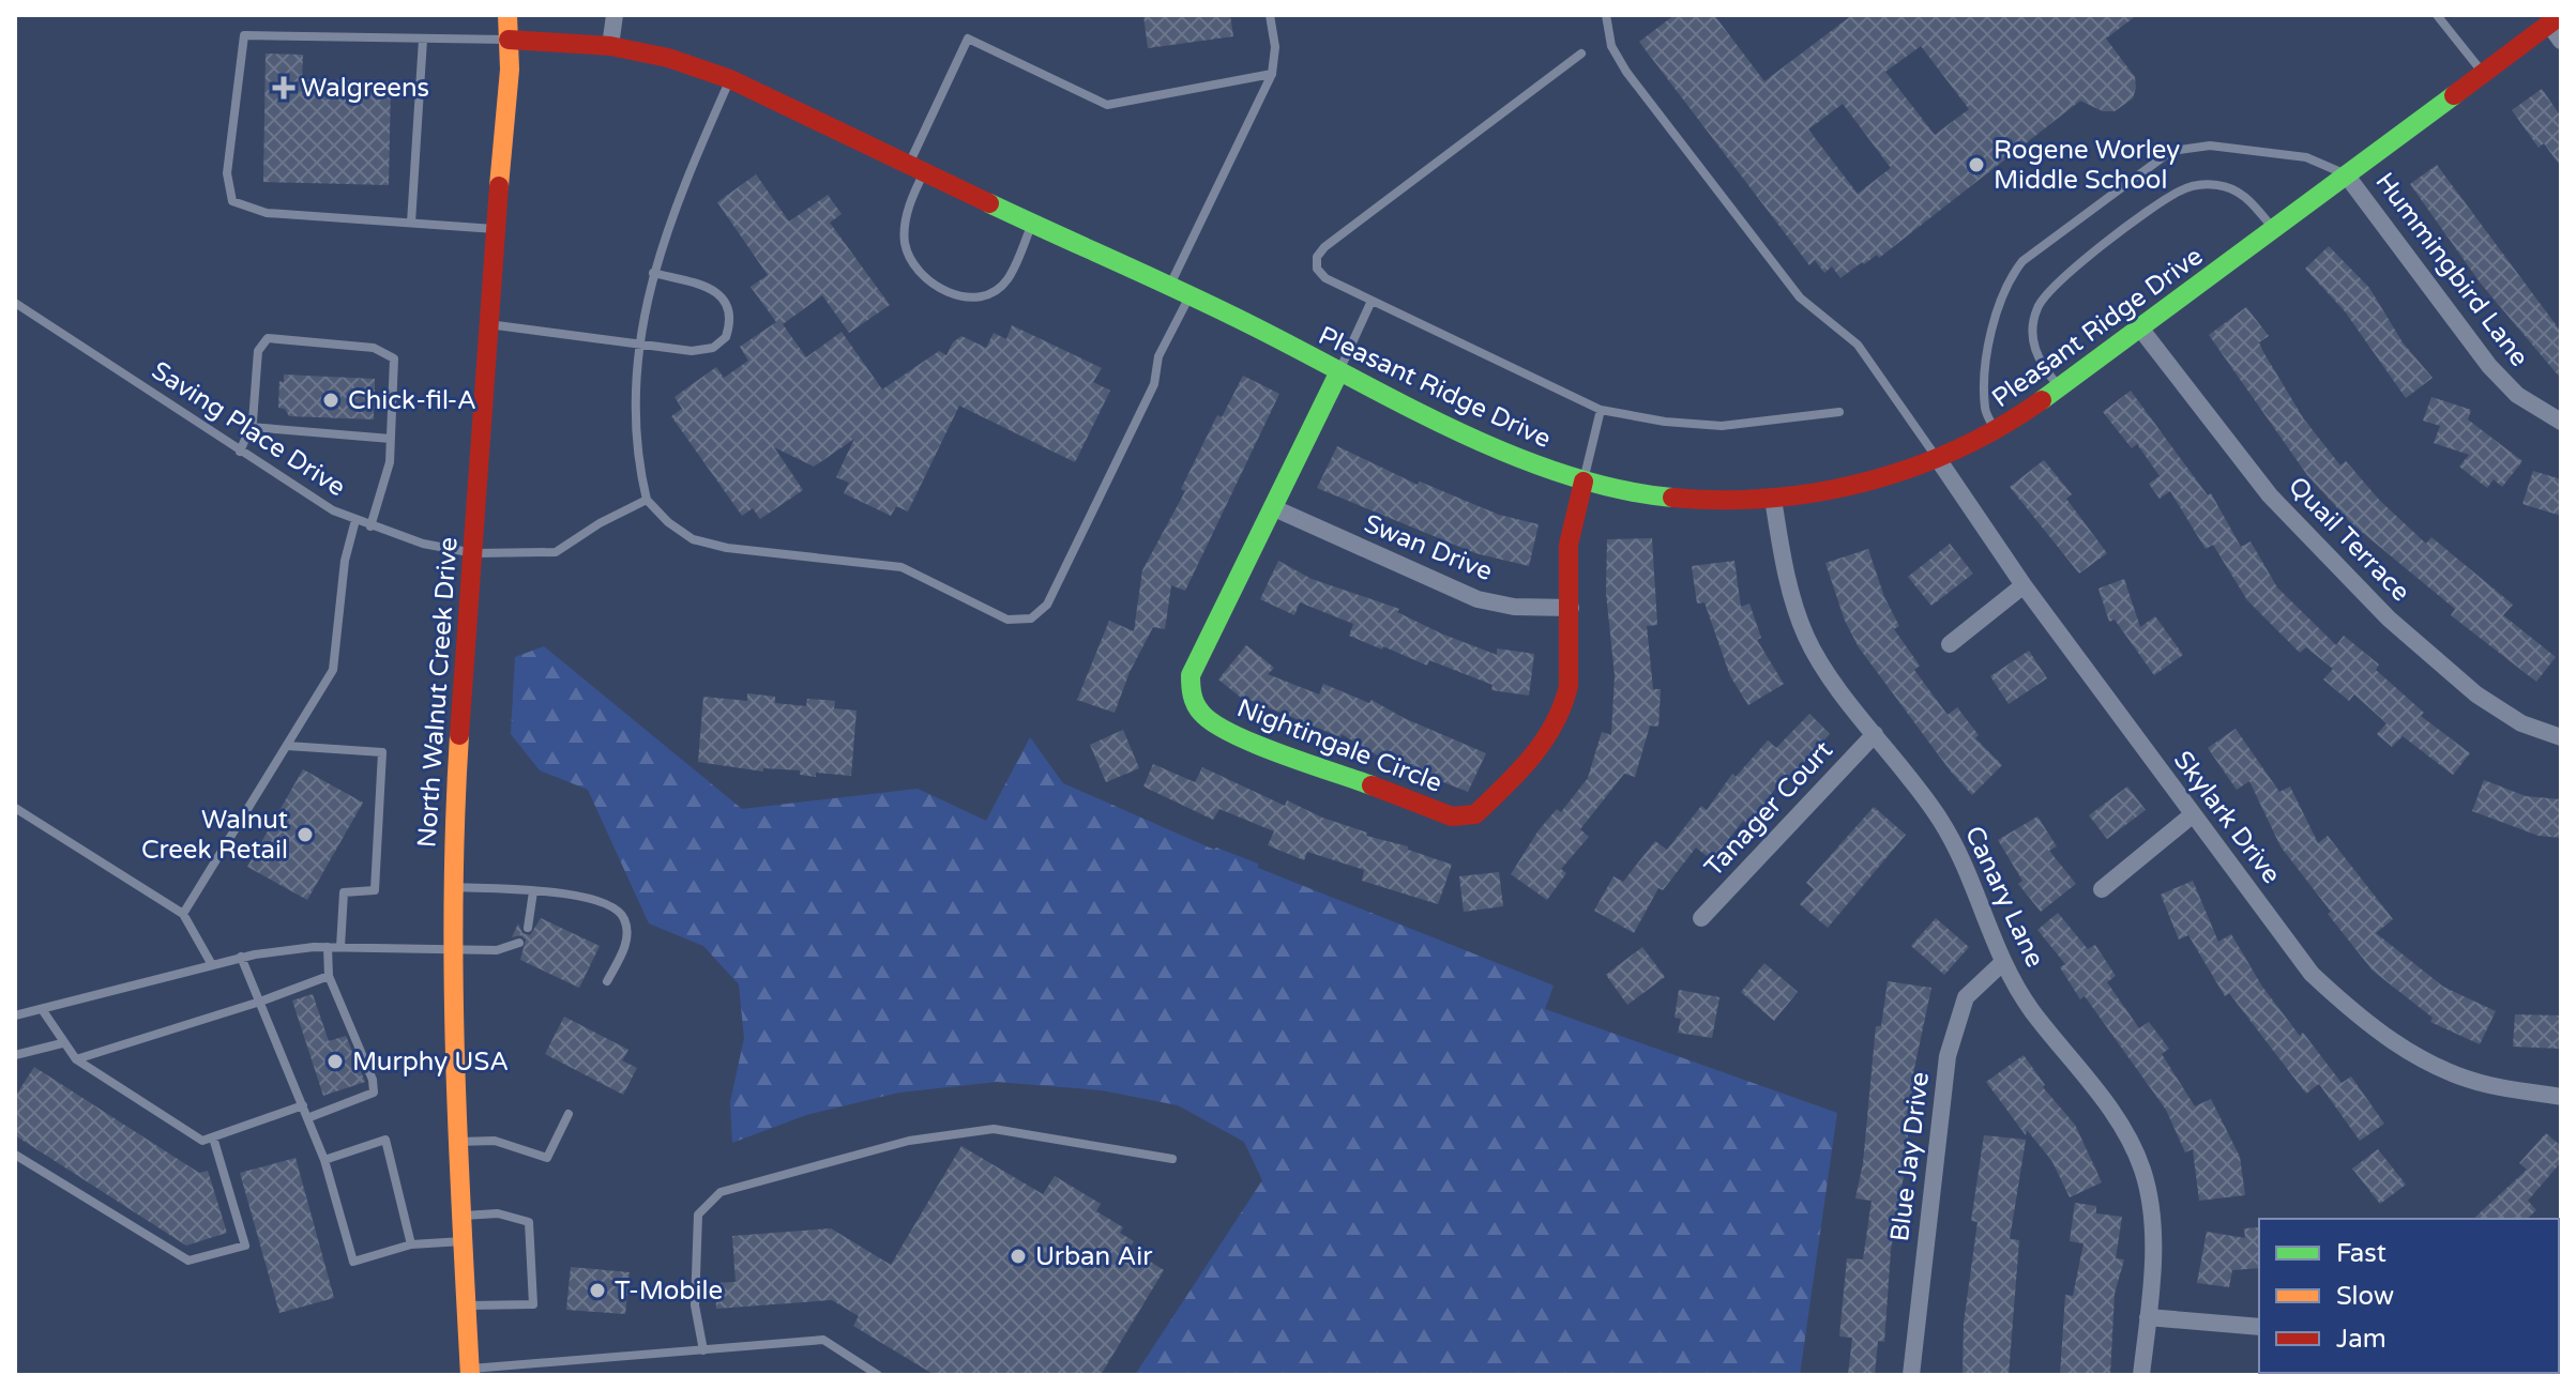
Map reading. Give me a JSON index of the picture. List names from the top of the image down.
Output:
{
  "streets": {
    "street": [
      "Hummingbird Lane",
      "Pleasant Ridge Drive",
      "Quail Terrace",
      "Swan Drive",
      "North Walnut Creek Drive",
      "Nightingale Circle",
      "Tanager Court",
      "Skylark Drive",
      "Canary Lane",
      "Blue Jay Drive"
    ],
    "lane": ["Saving Place Drive"]
  },
  "crossings": [
    ["Hummingbird Lane", "Pleasant Ridge Drive"],
    ["Pleasant Ridge Drive", "Quail Terrace"],
    ["Pleasant Ridge Drive", "North Walnut Creek Drive"],
    ["Pleasant Ridge Drive", "Nightingale Circle"],
    ["Pleasant Ridge Drive", "Skylark Drive"],
    ["Pleasant Ridge Drive", "Canary Lane"],
    ["Saving Place Drive", "North Walnut Creek Drive"],
    ["Swan Drive", "Nightingale Circle"],
    ["Tanager Court", "Canary Lane"],
    ["Canary Lane", "Blue Jay Drive"]
  ],
  "places": {
    "health": ["Walgreens"],
    "other": [
      "Rogene Worley Middle School",
      "Chick-fil-A",
      "Walnut Creek Retail",
      "Murphy USA",
      "Urban Air",
      "T-Mobile"
    ]
  },
  "legend": ["Fast", "Slow", "Jam"]
}
